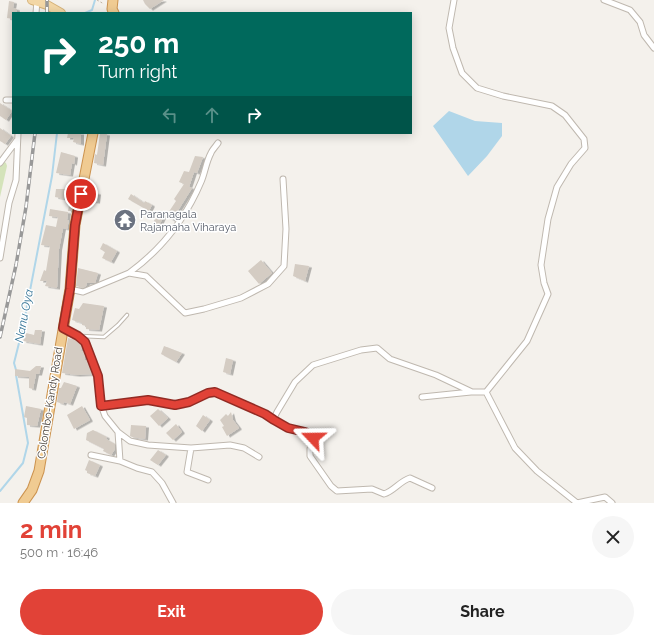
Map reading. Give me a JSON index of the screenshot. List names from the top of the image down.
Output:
{
  "streets": {
    "highway": ["Colombo-Kandy Road"]
  },
  "water": ["Nanu Oya"],
  "places": {
    "temple": ["Paranagala Rajamaha Viharaya"]
  },
  "page": {
    "turn": ["250 m", "Turn right"],
    "heading": ["2 min", "500 m · 16:46"],
    "buttons": ["Exit", "Share"]
  }
}
